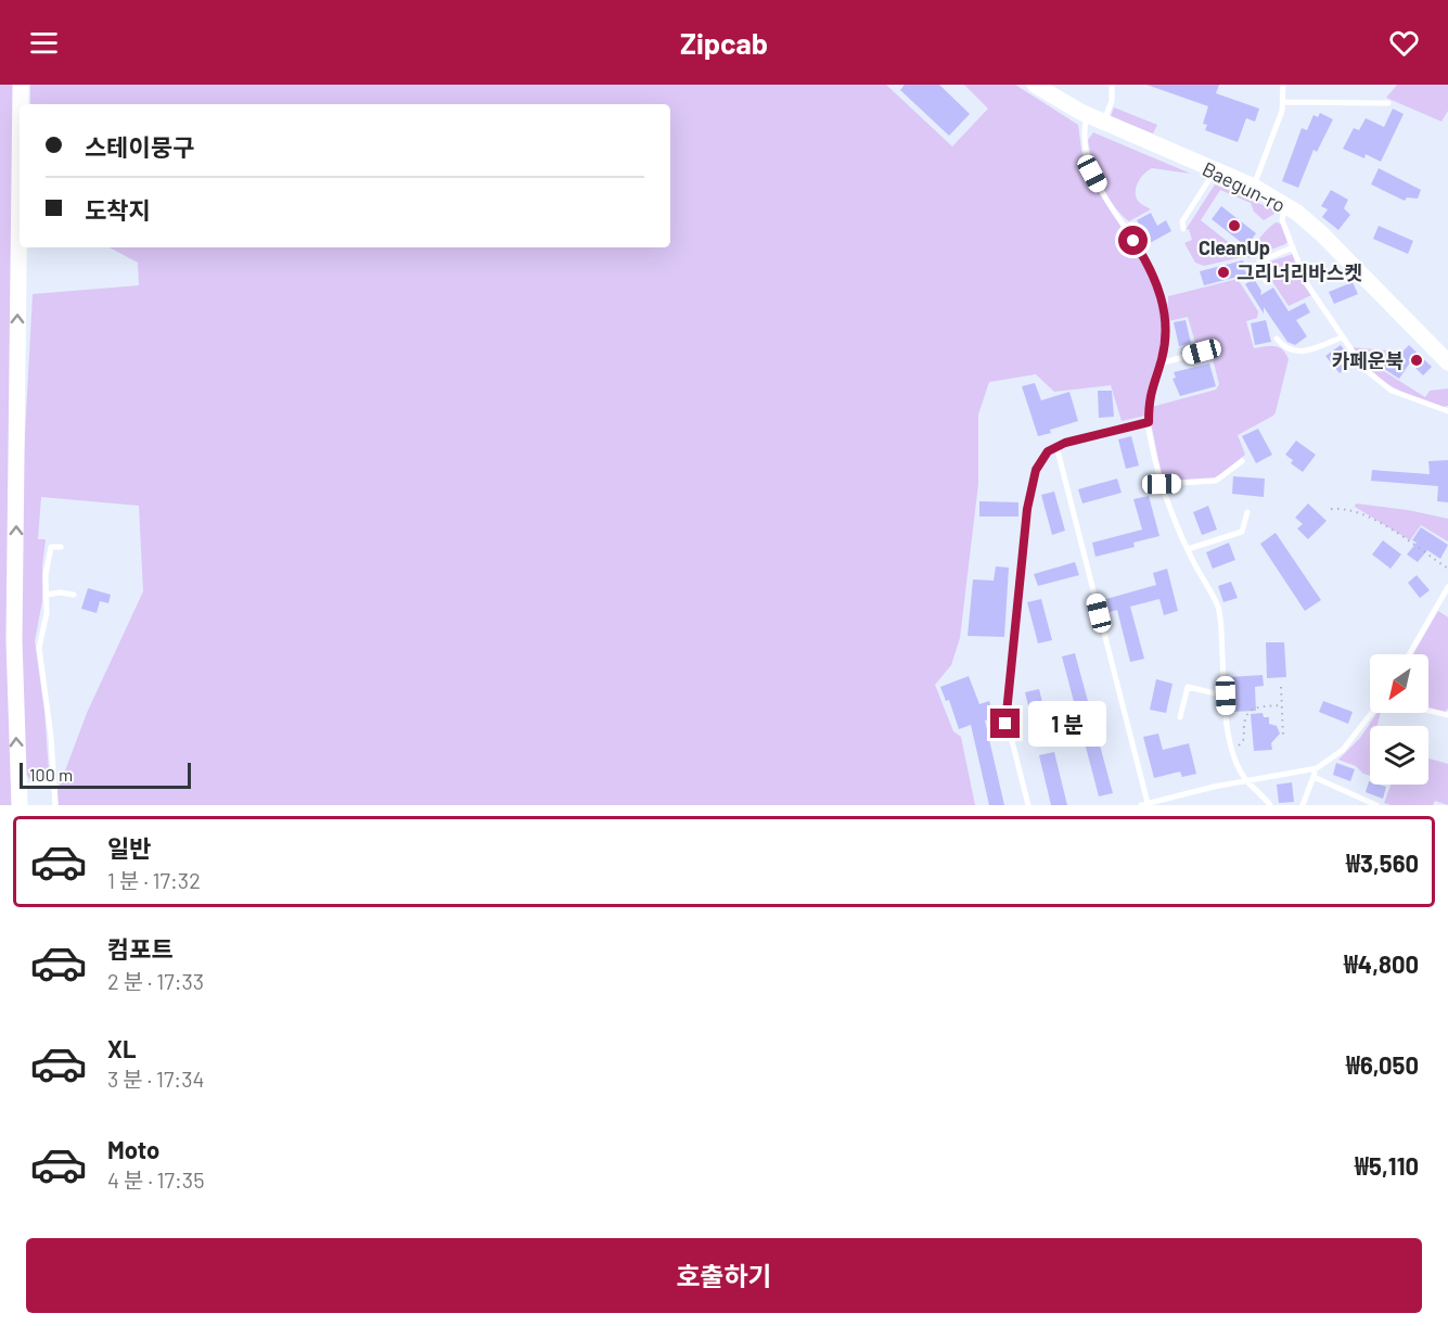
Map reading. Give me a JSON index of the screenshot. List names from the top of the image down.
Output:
{
  "streets": {
    "main road": ["Baegun-ro"]
  },
  "places": ["CleanUp", "그리너리바스켓", "카페운북"],
  "scale_bar": "100 m",
  "north": "bottom left",
  "page": {
    "header": "Zipcab",
    "banner": ["스테이뭉구", "도착지"],
    "bubble": "1 분",
    "scale": "100 m",
    "list": [
      {
        "name": "일반",
        "note": "1 분 · 17:32",
        "value": "₩3,560"
      },
      {
        "name": "컴포트",
        "note": "2 분 · 17:33",
        "value": "₩4,800"
      },
      {
        "name": "XL",
        "note": "3 분 · 17:34",
        "value": "₩6,050"
      },
      {
        "name": "Moto",
        "note": "4 분 · 17:35",
        "value": "₩5,110"
      }
    ],
    "buttons": "호출하기"
  }
}
